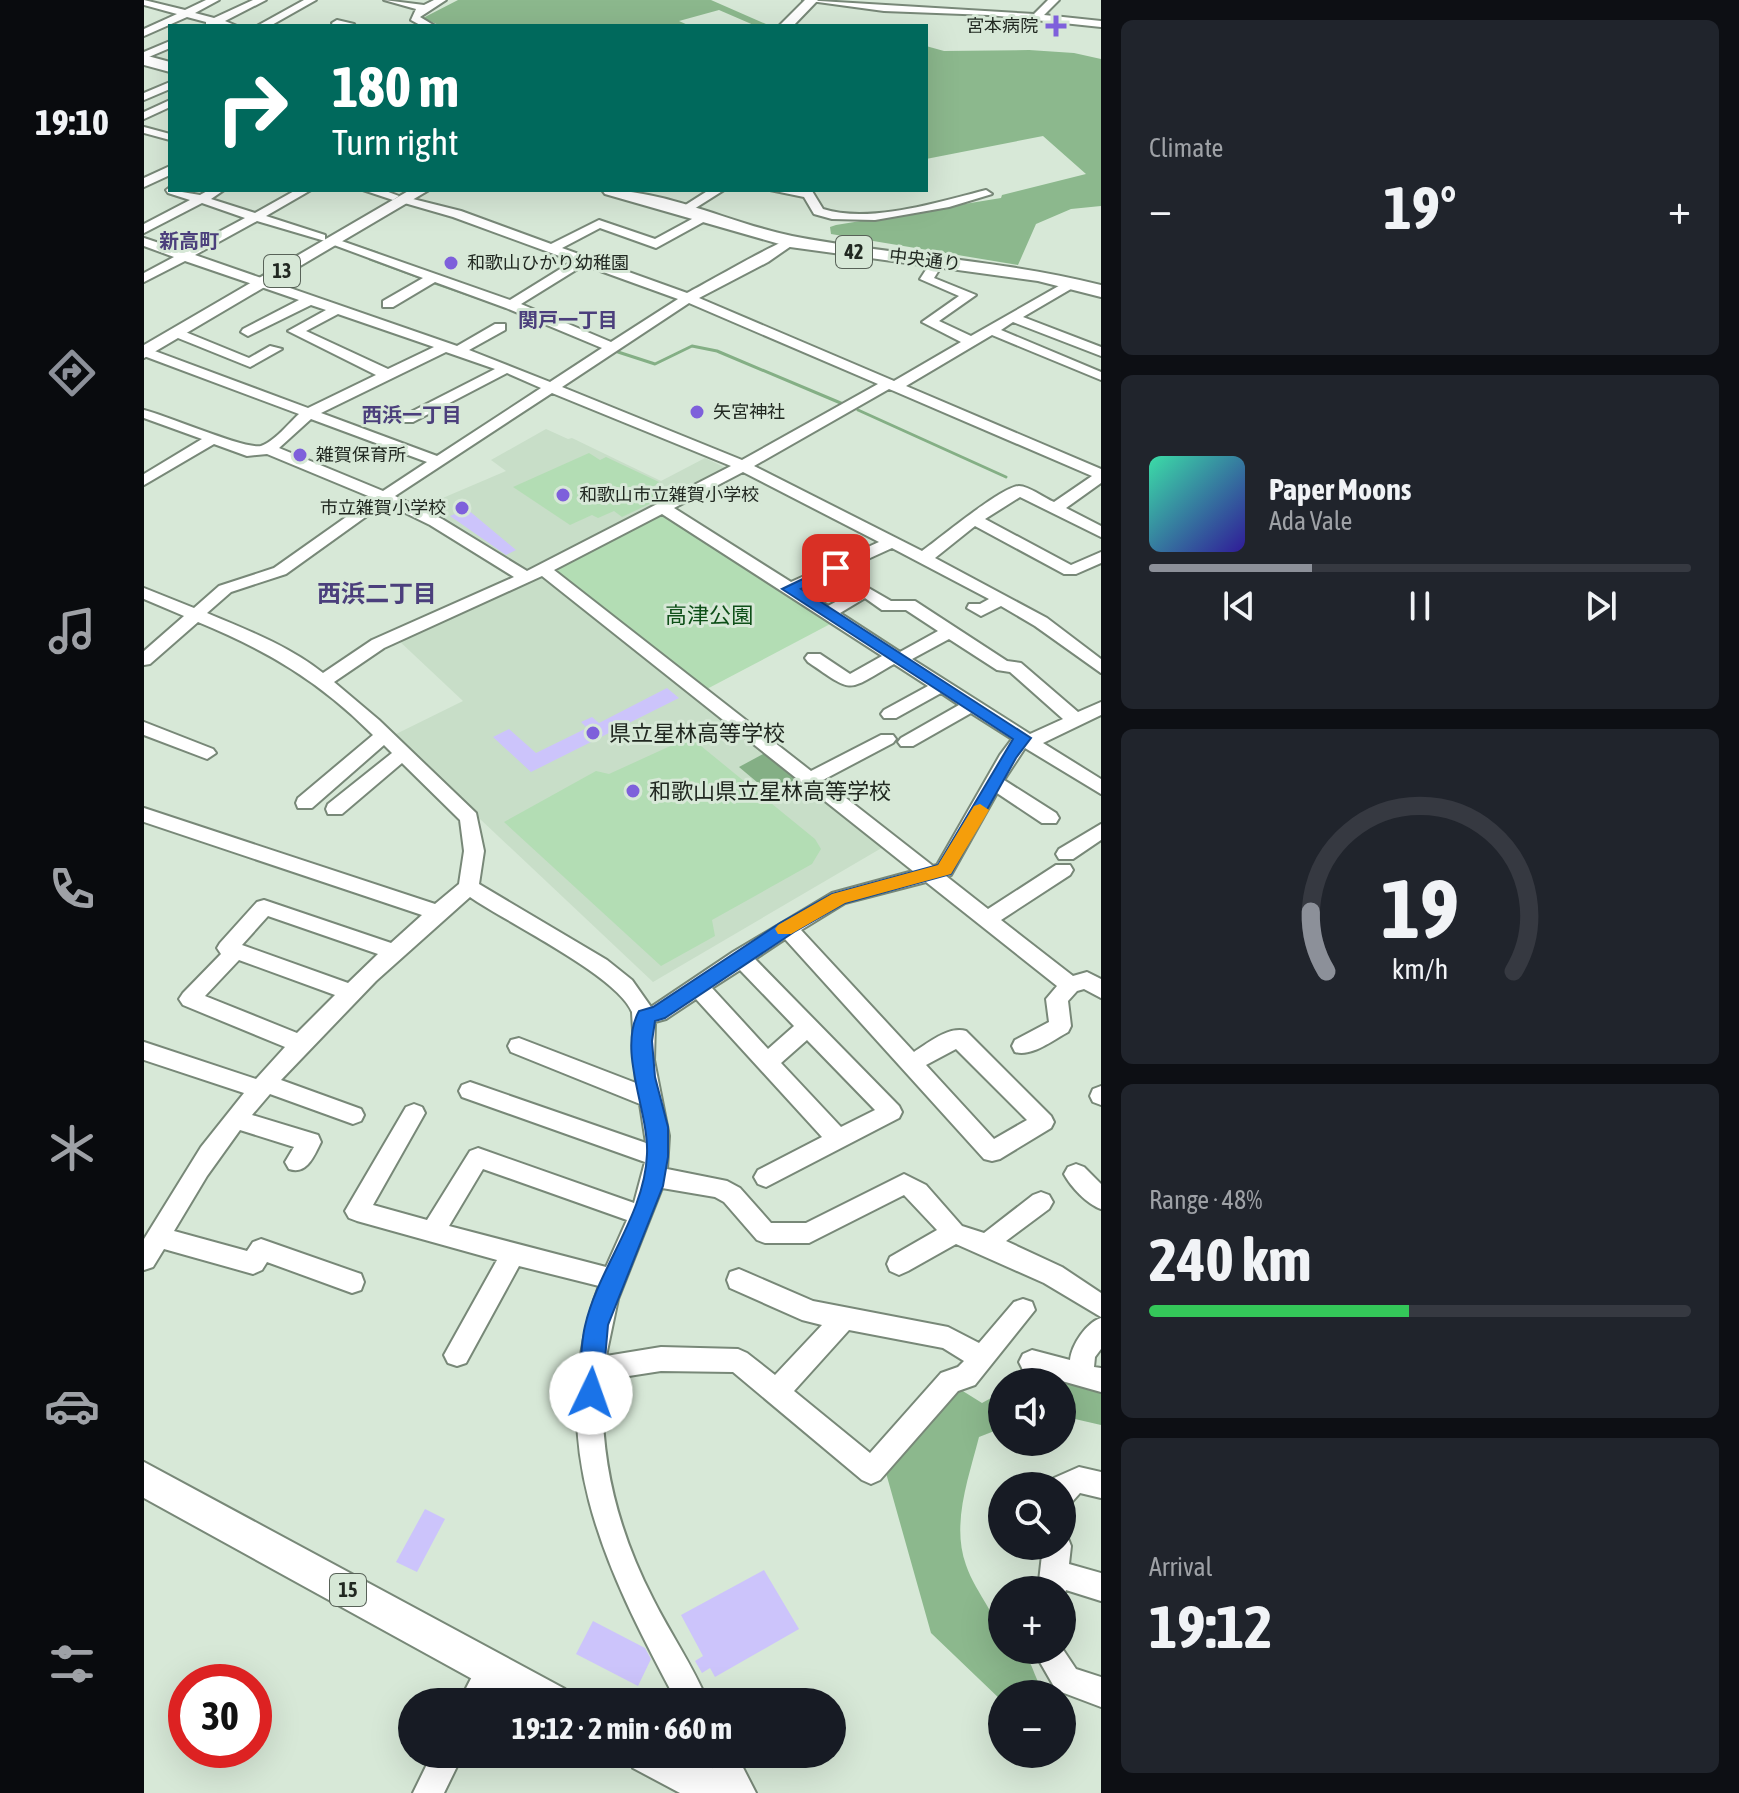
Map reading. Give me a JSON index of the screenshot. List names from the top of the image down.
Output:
{
  "streets": {
    "highway": ["42", "中央通り"],
    "main road": ["13", "15"]
  },
  "districts": [
    "新高町",
    "関戸一丁目",
    "西浜一丁目",
    "西浜二丁目"
  ],
  "parks": ["高津公園"],
  "places": {
    "health": ["宮本病院"],
    "other": [
      "和歌山ひかり幼稚園",
      "矢宮神社",
      "雑賀保育所",
      "和歌山市立雑賀小学校",
      "市立雑賀小学校",
      "県立星林高等学校",
      "和歌山県立星林高等学校"
    ]
  },
  "page": {
    "tabs": "19:10",
    "tile": [
      "Climate",
      ["Range · 48%", "240 km"],
      ["Arrival", "19:12"]
    ],
    "turn": ["180 m", "Turn right"],
    "heat": ["−", "19°", "+"],
    "song": ["Paper Moons", "Ada Vale"],
    "map_buttons": ["+", "−"],
    "limit": "30",
    "trip": "19:12 · 2 min · 660 m",
    "gauge": ["19", "km/h"]
  }
}
